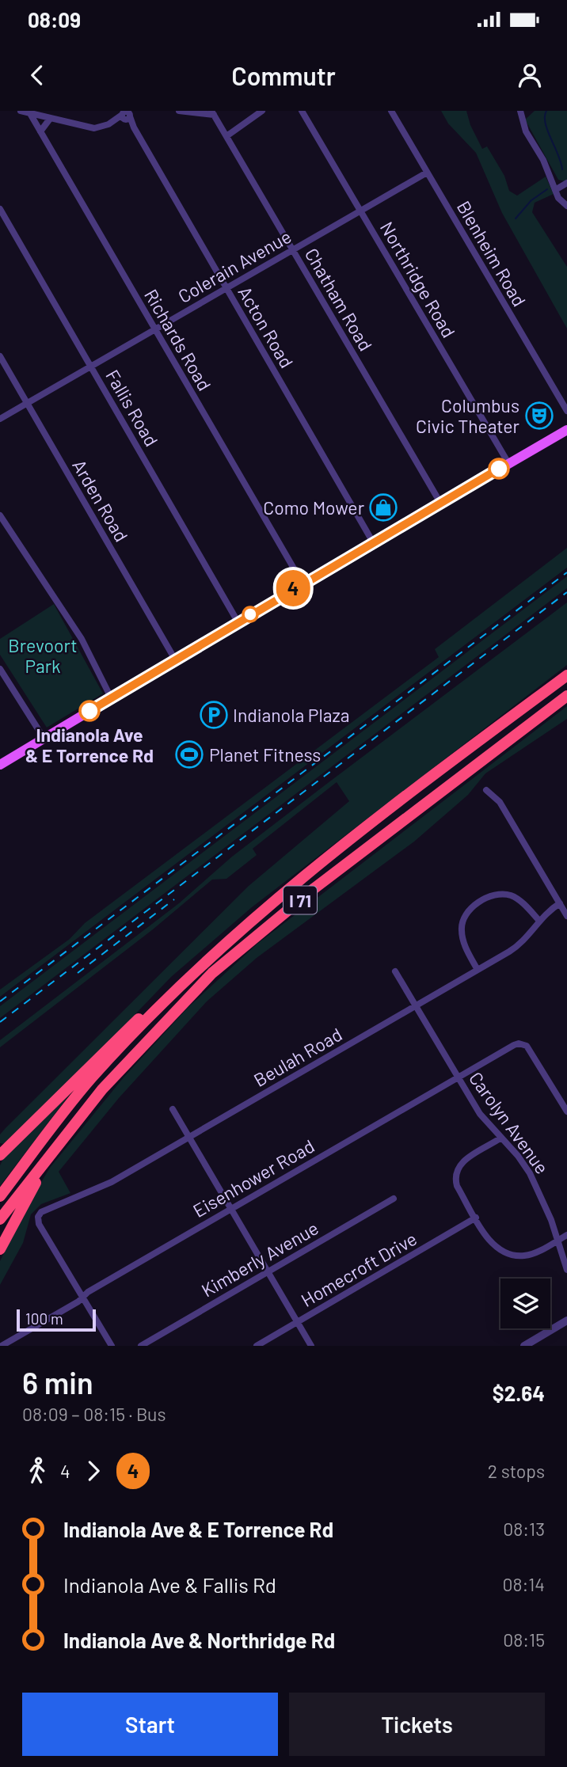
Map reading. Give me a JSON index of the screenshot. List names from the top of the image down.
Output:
{
  "streets": {
    "highway": ["I 71"],
    "street": [
      "Blenheim Road",
      "Colerain Avenue",
      "Northridge Road",
      "Chatham Road",
      "Acton Road",
      "Richards Road",
      "Fallis Road",
      "Arden Road",
      "Beulah Road",
      "Carolyn Avenue",
      "Eisenhower Road",
      "Kimberly Avenue",
      "Homecroft Drive"
    ]
  },
  "crossings": [
    ["Blenheim Road", "Colerain Avenue"],
    ["Colerain Avenue", "Northridge Road"],
    ["Colerain Avenue", "Chatham Road"],
    ["Colerain Avenue", "Acton Road"],
    ["Colerain Avenue", "Richards Road"],
    ["Colerain Avenue", "Fallis Road"],
    ["Colerain Avenue", "Arden Road"],
    ["Beulah Road", "Carolyn Avenue"],
    ["Beulah Road", "Eisenhower Road"],
    ["Carolyn Avenue", "Eisenhower Road"]
  ],
  "parks": ["Brevoort Park"],
  "places": {
    "theatre": ["Columbus Civic Theater"],
    "shop": ["Como Mower"],
    "other": ["Indianola Ave & E Torrence Rd"],
    "parking": ["Indianola Plaza"],
    "sports": ["Planet Fitness"]
  },
  "lines": ["bus line 4"],
  "scale_bar": "100 m",
  "page": {
    "status": "08:09",
    "header": "Commutr",
    "on_map": "4",
    "scale": "100 m",
    "heading": ["6 min", "08:09 – 08:15 · Bus", "$2.64"],
    "legs": ["4", "4", "2 stops"],
    "list": [
      {
        "name": "Indianola Ave & E Torrence Rd",
        "value": "08:13"
      },
      {
        "name": "Indianola Ave & Fallis Rd",
        "value": "08:14"
      },
      {
        "name": "Indianola Ave & Northridge Rd",
        "value": "08:15"
      }
    ],
    "buttons": ["Start", "Tickets"]
  }
}
